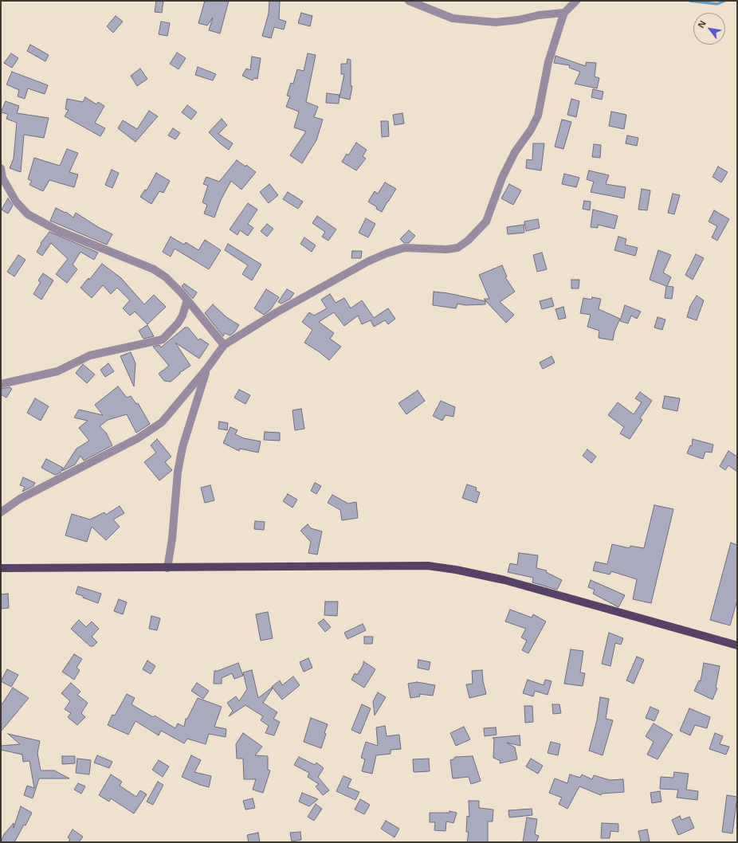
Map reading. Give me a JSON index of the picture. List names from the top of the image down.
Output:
{
  "north": "top left"
}
